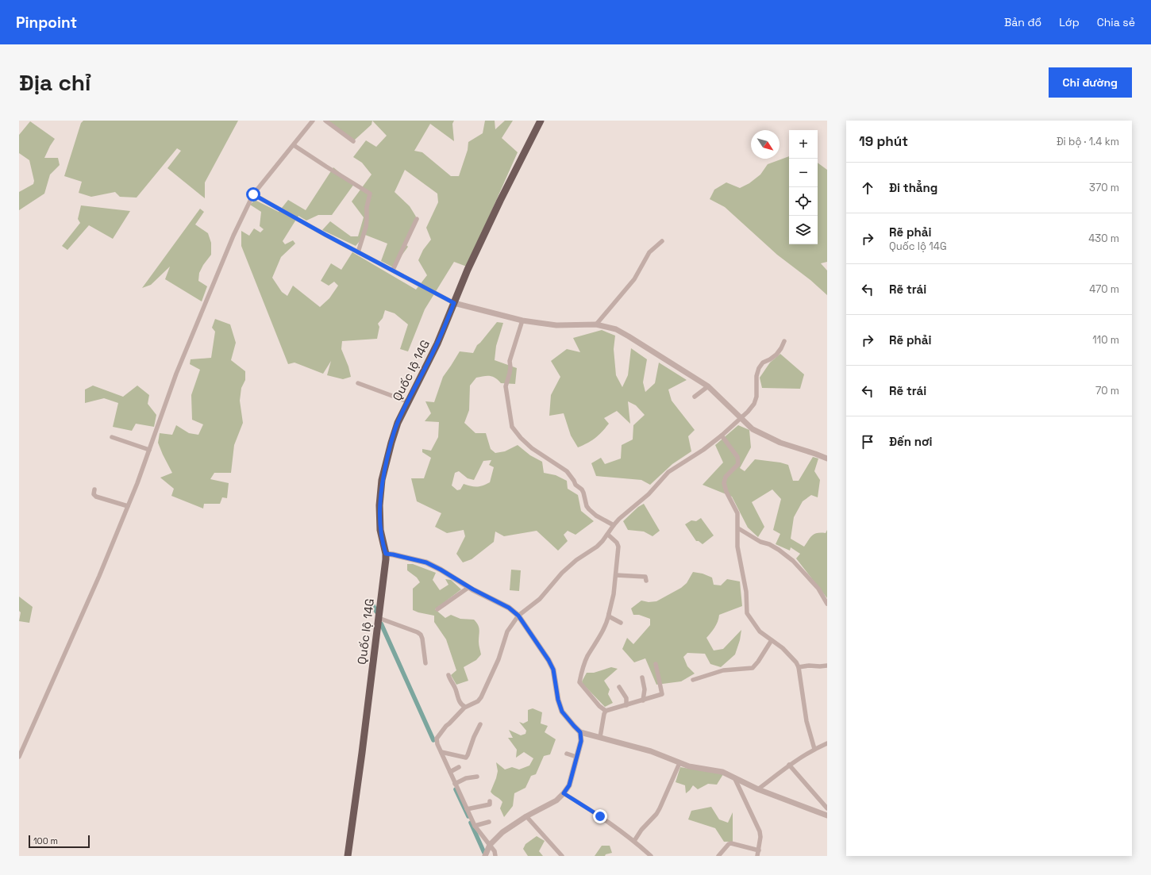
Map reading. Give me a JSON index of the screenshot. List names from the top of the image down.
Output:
{
  "streets": {
    "main road": ["Quốc lộ 14G"]
  },
  "scale_bar": "100 m",
  "north": "bottom right",
  "page": {
    "header": "Pinpoint",
    "nav": ["Bản đồ", "Lớp", "Chia sẻ"],
    "buttons": "Chỉ đường",
    "title": "Địa chỉ",
    "heading": ["19 phút", "Đi bộ · 1.4 km"],
    "map_buttons": ["+", "−"],
    "list": [
      ["Đi thẳng", "370 m"],
      ["Rẽ phải", "Quốc lộ 14G", "430 m"],
      ["Rẽ trái", "470 m"],
      ["Rẽ phải", "110 m"],
      ["Rẽ trái", "70 m"],
      "Đến nơi"
    ],
    "scale": "100 m"
  }
}
